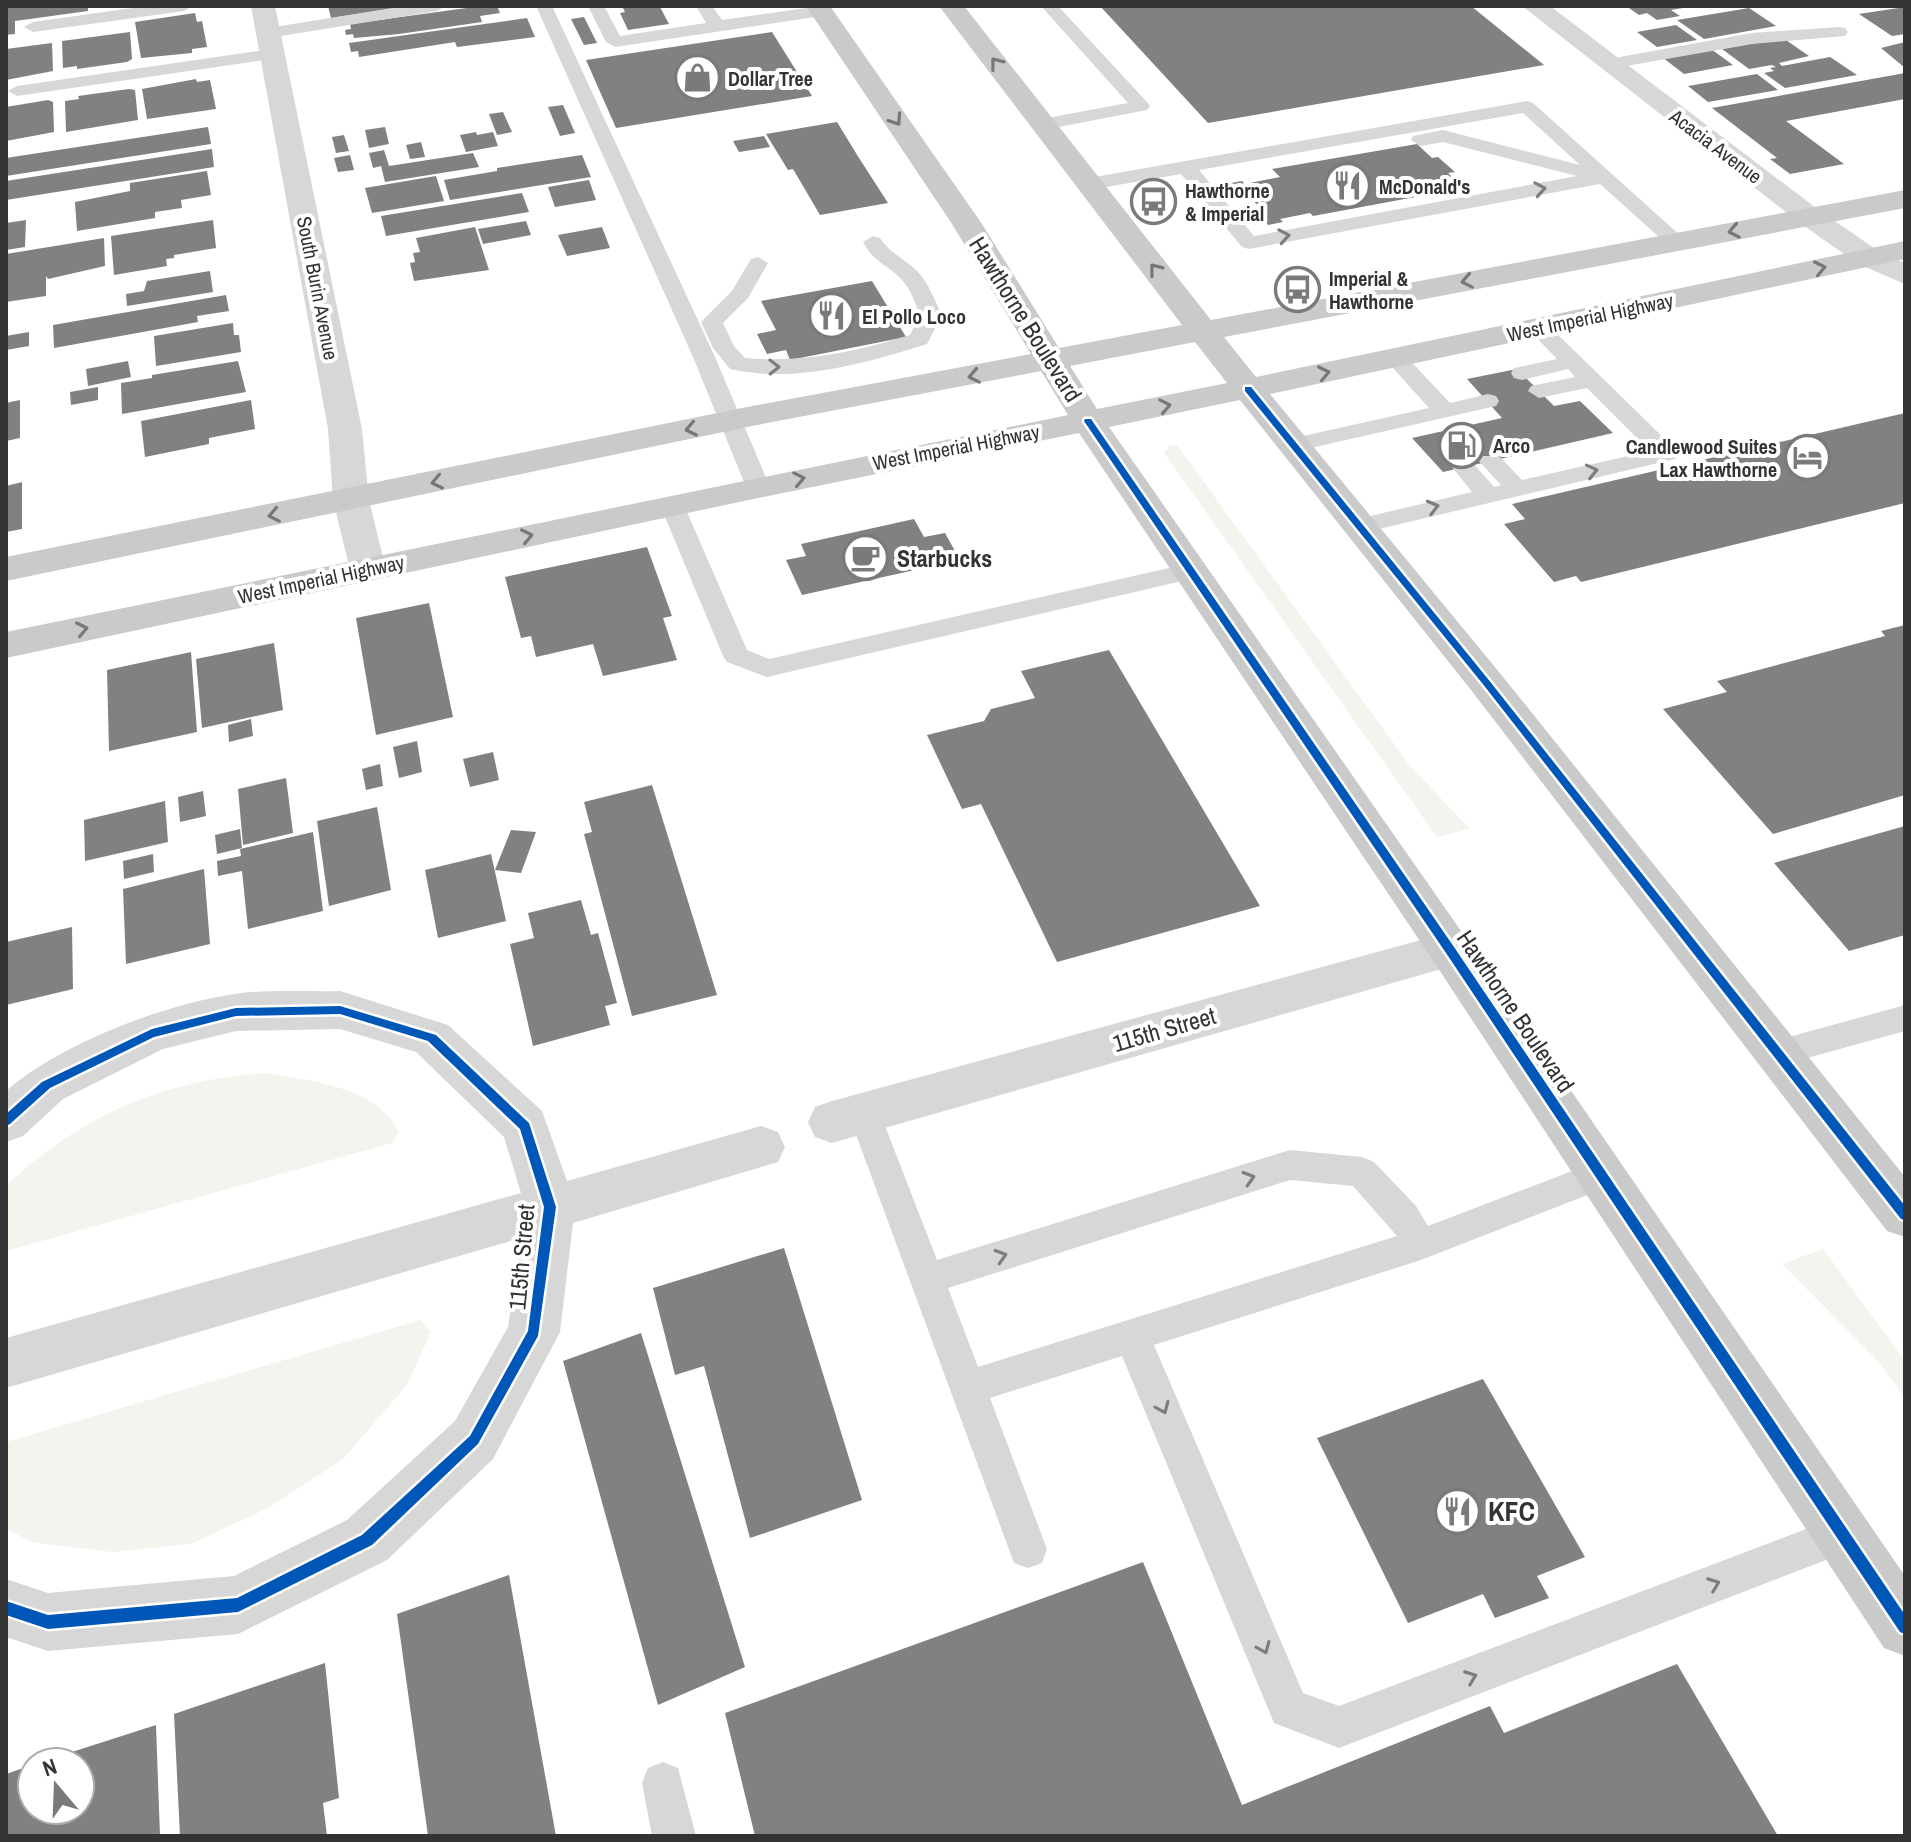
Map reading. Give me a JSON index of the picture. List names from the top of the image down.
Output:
{
  "streets": {
    "main road": ["West Imperial Highway", "Hawthorne Boulevard"],
    "street": ["Acacia Avenue", "South Burin Avenue", "115th Street"]
  },
  "crossings": [
    ["Acacia Avenue", "West Imperial Highway"],
    ["South Burin Avenue", "West Imperial Highway"],
    ["West Imperial Highway", "Hawthorne Boulevard"],
    ["Hawthorne Boulevard", "115th Street"]
  ],
  "places": {
    "shop": ["Dollar Tree"],
    "restaurant": ["McDonald's", "El Pollo Loco", "KFC"],
    "bus stop": ["Hawthorne & Imperial", "Imperial & Hawthorne"],
    "fuel station": ["Arco"],
    "hotel": ["Candlewood Suites Lax Hawthorne"],
    "cafe": ["Starbucks"]
  },
  "north": "top"
}
